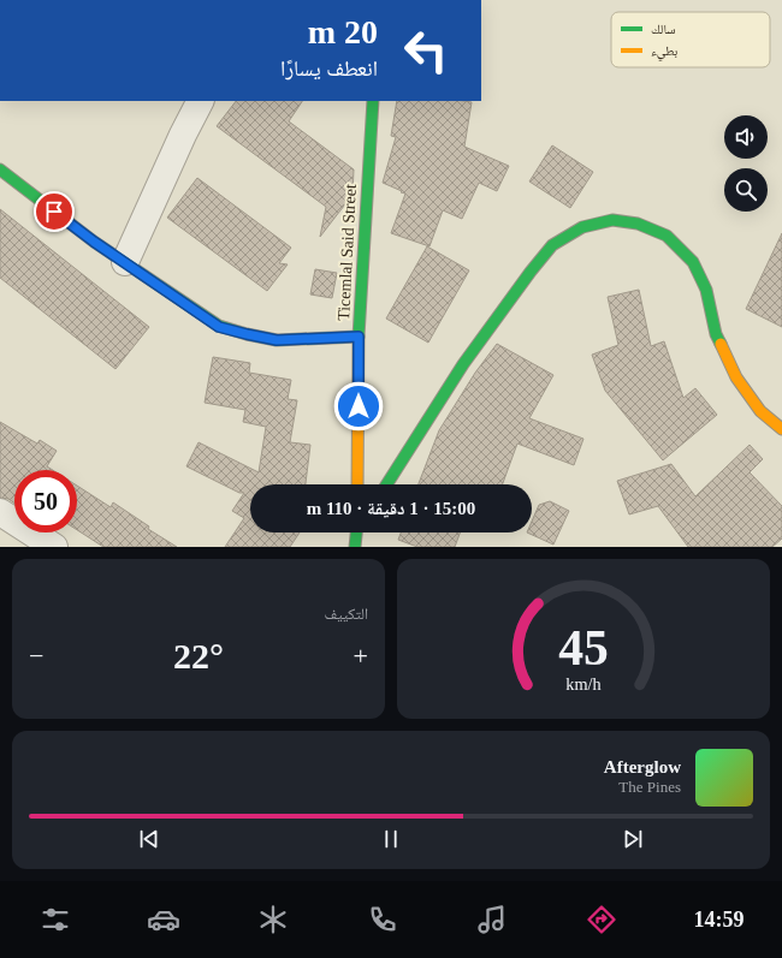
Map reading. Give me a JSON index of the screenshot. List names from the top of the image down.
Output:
{
  "streets": {
    "street": ["Ticemlal Said Street"]
  },
  "legend": ["سالك", "بطيء"],
  "page": {
    "turn": ["20 m", "انعطف يسارًا"],
    "limit": "50",
    "trip": "15:00 · 1 دقيقة · 110 m",
    "tile": "التكييف",
    "heat": ["−", "22°", "+"],
    "song": ["Afterglow", "The Pines"],
    "tabs": "14:59",
    "gauge": ["45", "km/h"]
  }
}
